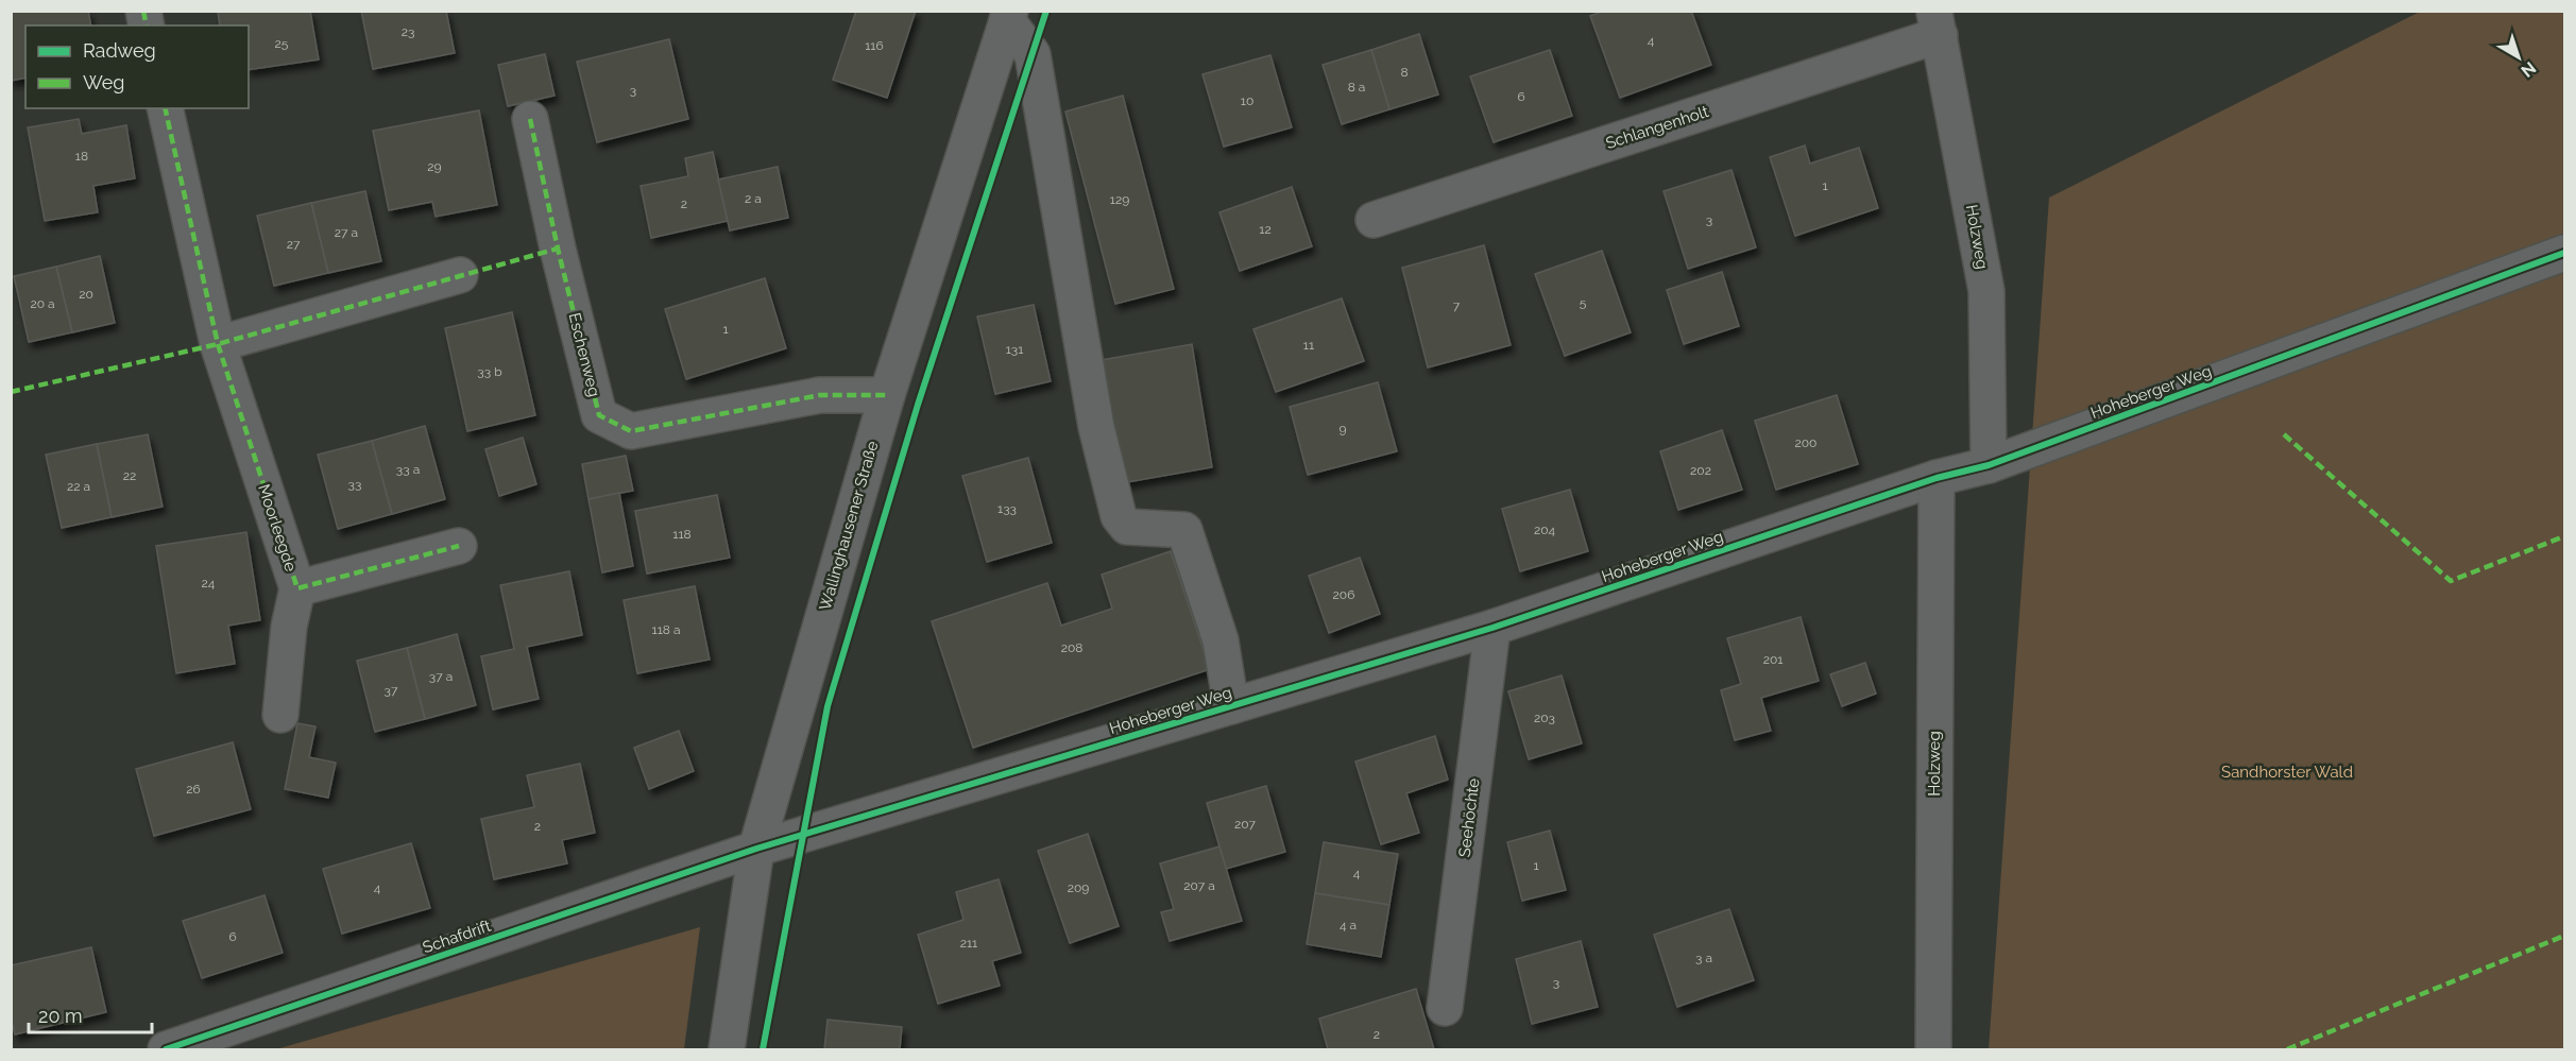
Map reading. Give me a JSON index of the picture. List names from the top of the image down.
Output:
{
  "streets": {
    "street": [
      "Schlangenholt",
      "Holzweg",
      "Eschenweg",
      "Hoheberger Weg",
      "Wallinghausener Straße",
      "Moorleegde",
      "Seehöchte",
      "Schafdrift"
    ]
  },
  "crossings": [
    ["Schlangenholt", "Holzweg"],
    ["Holzweg", "Hoheberger Weg"],
    ["Eschenweg", "Wallinghausener Straße"],
    ["Hoheberger Weg", "Wallinghausener Straße"],
    ["Hoheberger Weg", "Seehöchte"],
    ["Hoheberger Weg", "Schafdrift"],
    ["Wallinghausener Straße", "Schafdrift"]
  ],
  "parks": ["Sandhorster Wald"],
  "house_numbers": [
    "23",
    "4",
    "25",
    "116",
    "8",
    "8 a",
    "3",
    "6",
    "10",
    "18",
    "29",
    "1",
    "2 a",
    "129",
    "2",
    "3",
    "12",
    "27 a",
    "27",
    "20",
    "5",
    "20 a",
    "7",
    "1",
    "11",
    "131",
    "33 b",
    "9",
    "200",
    "33 a",
    "202",
    "22",
    "33",
    "22 a",
    "133",
    "204",
    "118",
    "24",
    "206",
    "118 a",
    "208",
    "201",
    "37 a",
    "37",
    "203",
    "26",
    "207",
    "2",
    "1",
    "4",
    "207 a",
    "4",
    "209",
    "4 a",
    "6",
    "211",
    "3 a",
    "3",
    "2"
  ],
  "legend": ["Radweg", "Weg"],
  "scale_bar": "20 m",
  "north": "bottom right"
}
